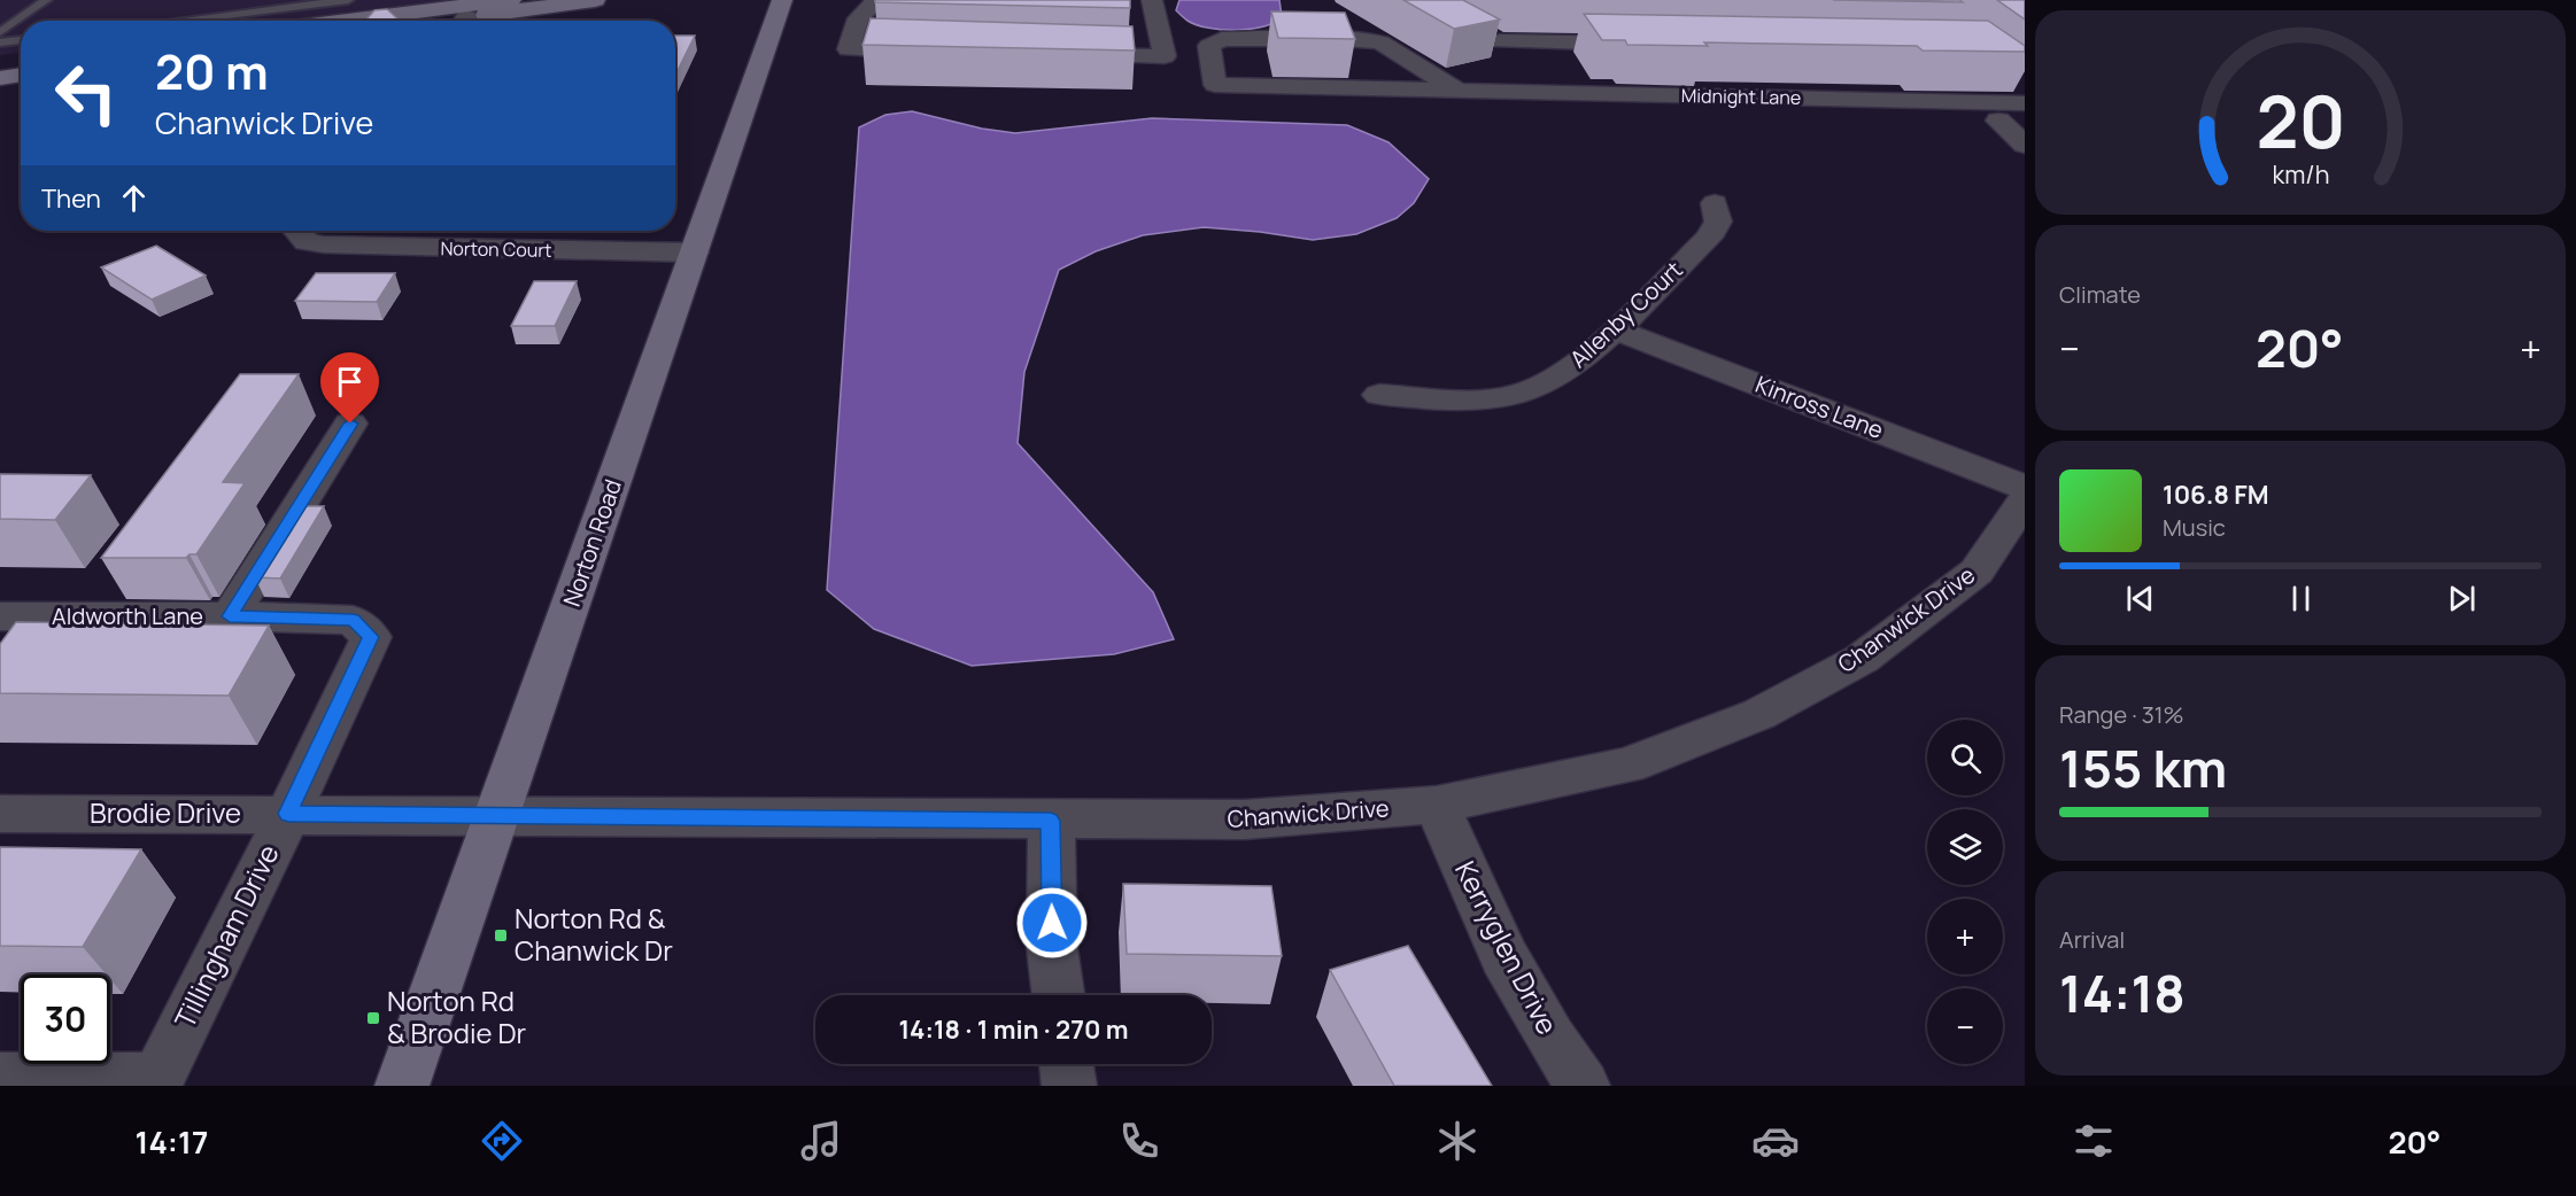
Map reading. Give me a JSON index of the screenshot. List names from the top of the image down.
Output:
{
  "streets": {
    "main road": ["Norton Road"],
    "street": [
      "Midnight Lane",
      "Norton Court",
      "Allenby Court",
      "Kinross Lane",
      "Aldworth Lane",
      "Chanwick Drive",
      "Brodie Drive",
      "Tillingham Drive",
      "Kerryglen Drive"
    ]
  },
  "crossings": [
    ["Norton Court", "Norton Road"],
    ["Allenby Court", "Kinross Lane"],
    ["Norton Road", "Chanwick Drive"],
    ["Norton Road", "Brodie Drive"],
    ["Aldworth Lane", "Tillingham Drive"],
    ["Chanwick Drive", "Brodie Drive"],
    ["Chanwick Drive", "Kerryglen Drive"],
    ["Brodie Drive", "Tillingham Drive"]
  ],
  "places": {
    "transit": ["Norton Rd & Chanwick Dr", "Norton Rd & Brodie Dr"]
  },
  "page": {
    "turn": ["20 m", "Chanwick Drive"],
    "then": "Then",
    "tile": [
      "Climate",
      ["Range · 31%", "155 km"],
      ["Arrival", "14:18"]
    ],
    "heat": ["−", "20°", "+"],
    "song": ["106.8 FM", "Music"],
    "map_buttons": ["+", "−"],
    "limit": "30",
    "trip": "14:18 · 1 min · 270 m",
    "tabs": ["14:17", "20°"],
    "gauge": ["20", "km/h"]
  }
}
